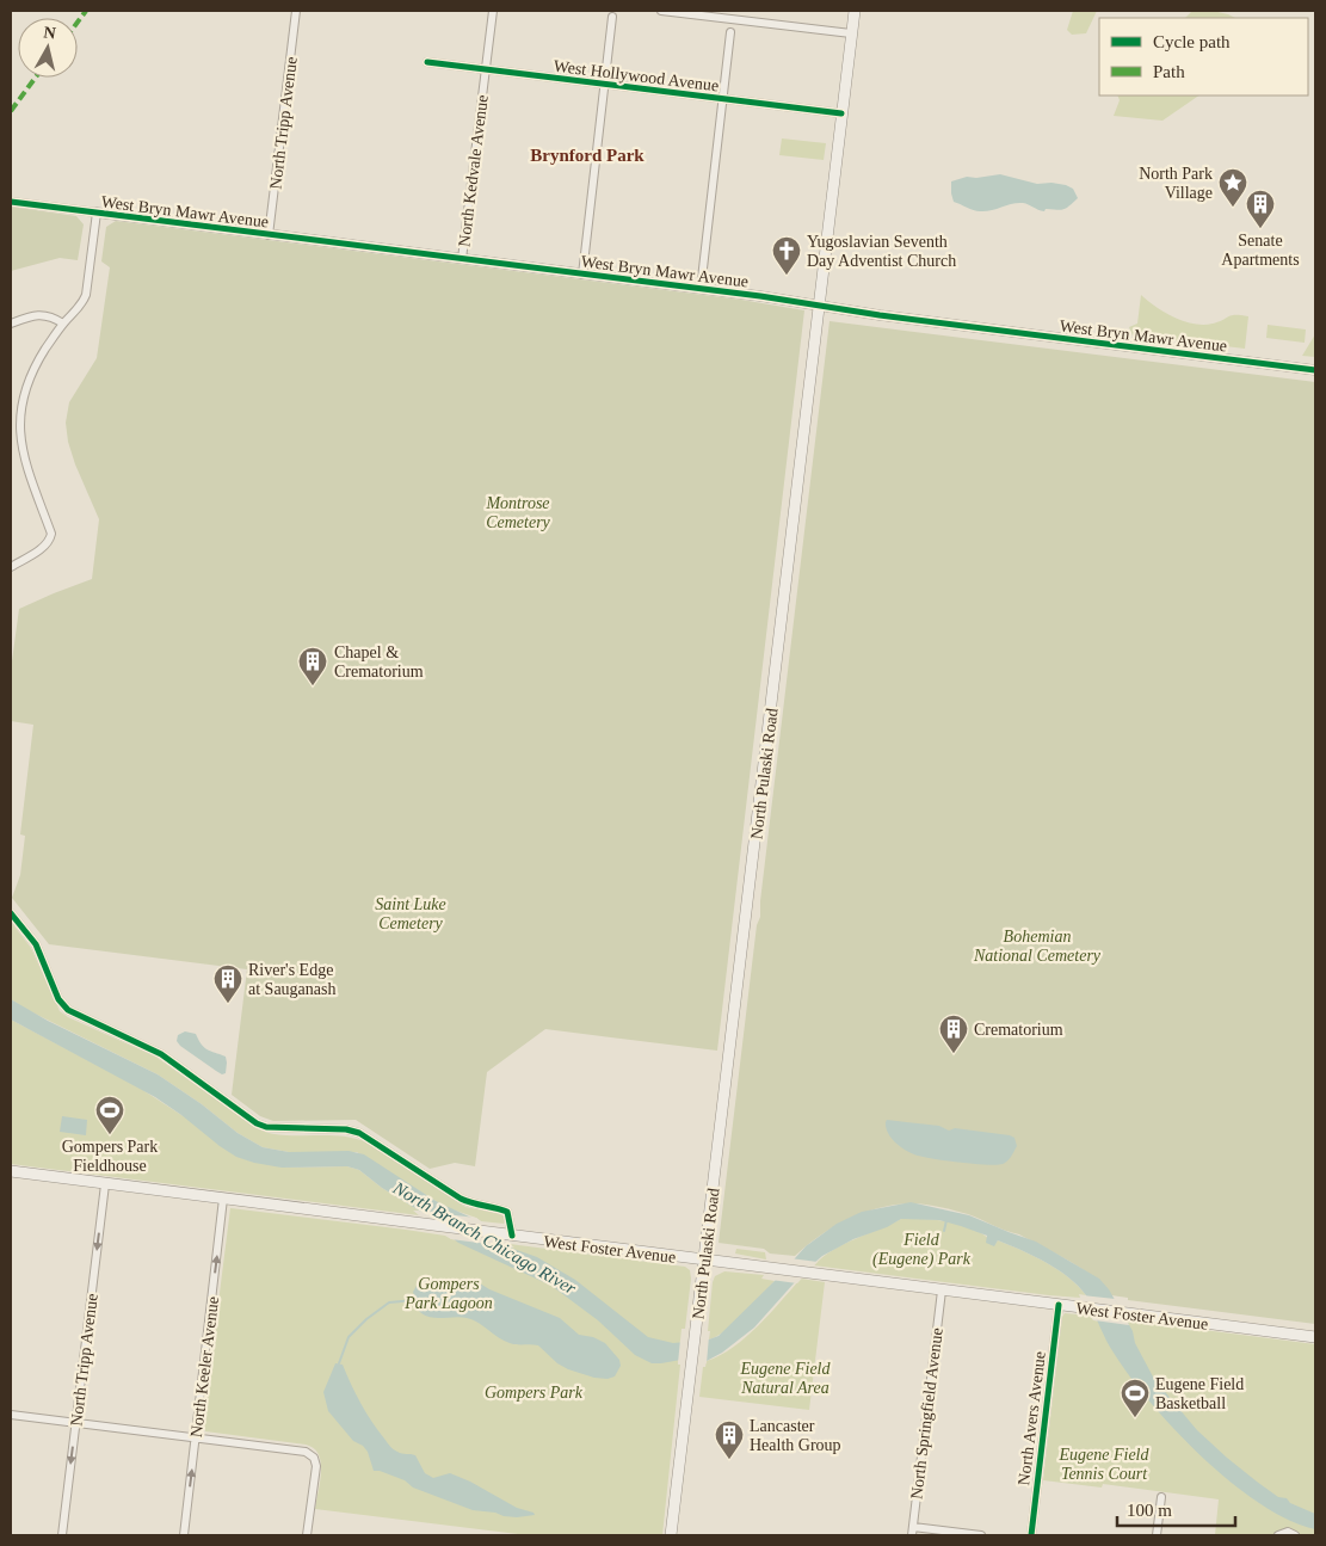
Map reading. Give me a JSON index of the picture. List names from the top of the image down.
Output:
{
  "streets": {
    "main road": ["North Pulaski Road", "West Foster Avenue"],
    "street": [
      "West Hollywood Avenue",
      "North Tripp Avenue",
      "North Kedvale Avenue",
      "West Bryn Mawr Avenue",
      "North Keeler Avenue",
      "North Springfield Avenue",
      "North Avers Avenue"
    ]
  },
  "crossings": [
    ["West Hollywood Avenue", "North Kedvale Avenue"],
    ["West Hollywood Avenue", "North Pulaski Road"],
    ["North Tripp Avenue", "West Bryn Mawr Avenue"],
    ["North Tripp Avenue", "West Foster Avenue"],
    ["North Kedvale Avenue", "West Bryn Mawr Avenue"],
    ["West Bryn Mawr Avenue", "North Pulaski Road"],
    ["North Pulaski Road", "West Foster Avenue"],
    ["West Foster Avenue", "North Keeler Avenue"],
    ["West Foster Avenue", "North Springfield Avenue"],
    ["West Foster Avenue", "North Avers Avenue"]
  ],
  "one_way": ["North Tripp Avenue", "North Keeler Avenue"],
  "districts": ["Brynford Park"],
  "water": ["North Branch Chicago River"],
  "parks": [
    "Montrose Cemetery",
    "Saint Luke Cemetery",
    "Bohemian National Cemetery",
    "Field (Eugene) Park",
    "Gompers Park Lagoon",
    "Eugene Field Natural Area",
    "Gompers Park",
    "Eugene Field Tennis Court"
  ],
  "places": {
    "place": ["North Park Village"],
    "building": [
      "Senate Apartments",
      "Chapel & Crematorium",
      "River's Edge at Sauganash",
      "Crematorium",
      "Lancaster Health Group"
    ],
    "church": ["Yugoslavian Seventh Day Adventist Church"],
    "sports": ["Gompers Park Fieldhouse", "Eugene Field Basketball"]
  },
  "legend": ["Cycle path", "Path"],
  "scale_bar": "100 m",
  "north": "top"
}
